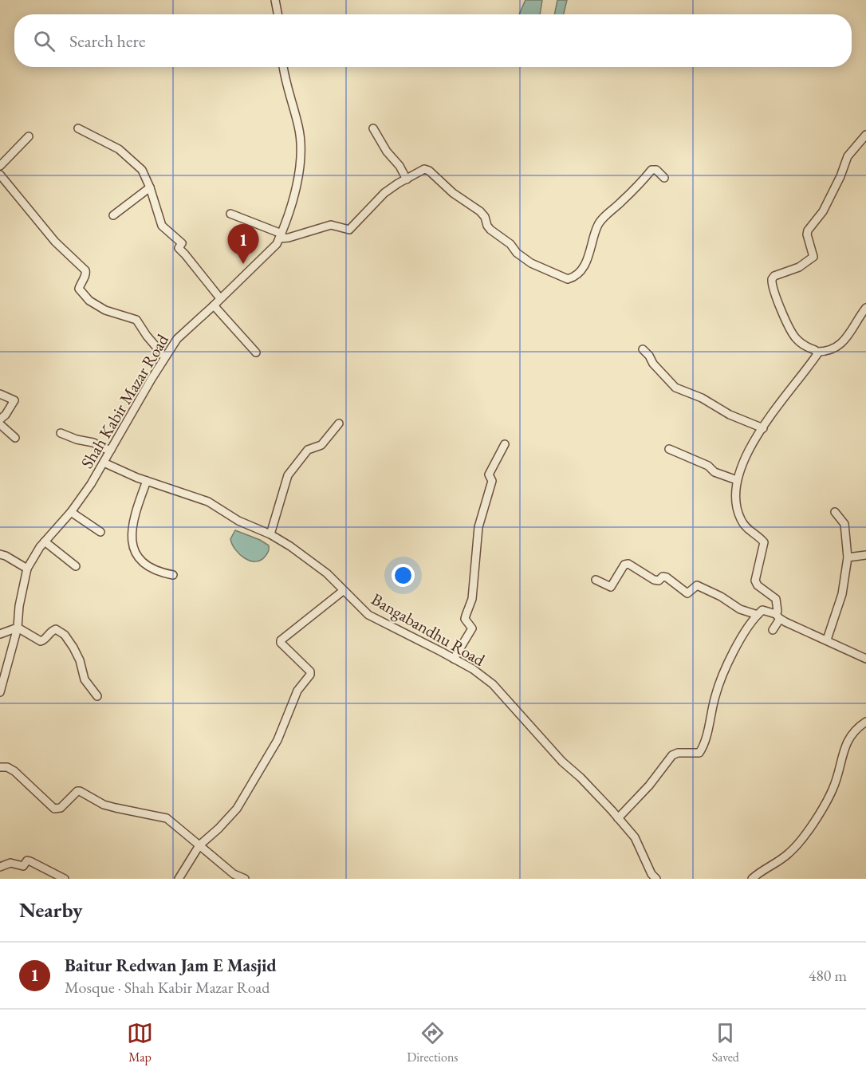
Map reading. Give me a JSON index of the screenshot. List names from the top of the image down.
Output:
{
  "streets": {
    "street": ["Shah Kabir Mazar Road", "Bangabandhu Road"]
  },
  "crossings": [
    ["Shah Kabir Mazar Road", "Bangabandhu Road"]
  ],
  "page": {
    "search": "Search here",
    "pins": "1",
    "heading": "Nearby",
    "list": [
      {
        "mark": "1",
        "name": "Baitur Redwan Jam E Masjid",
        "note": "Mosque · Shah Kabir Mazar Road",
        "value": "480 m"
      }
    ],
    "nav": ["Map", "Directions", "Saved"]
  }
}
